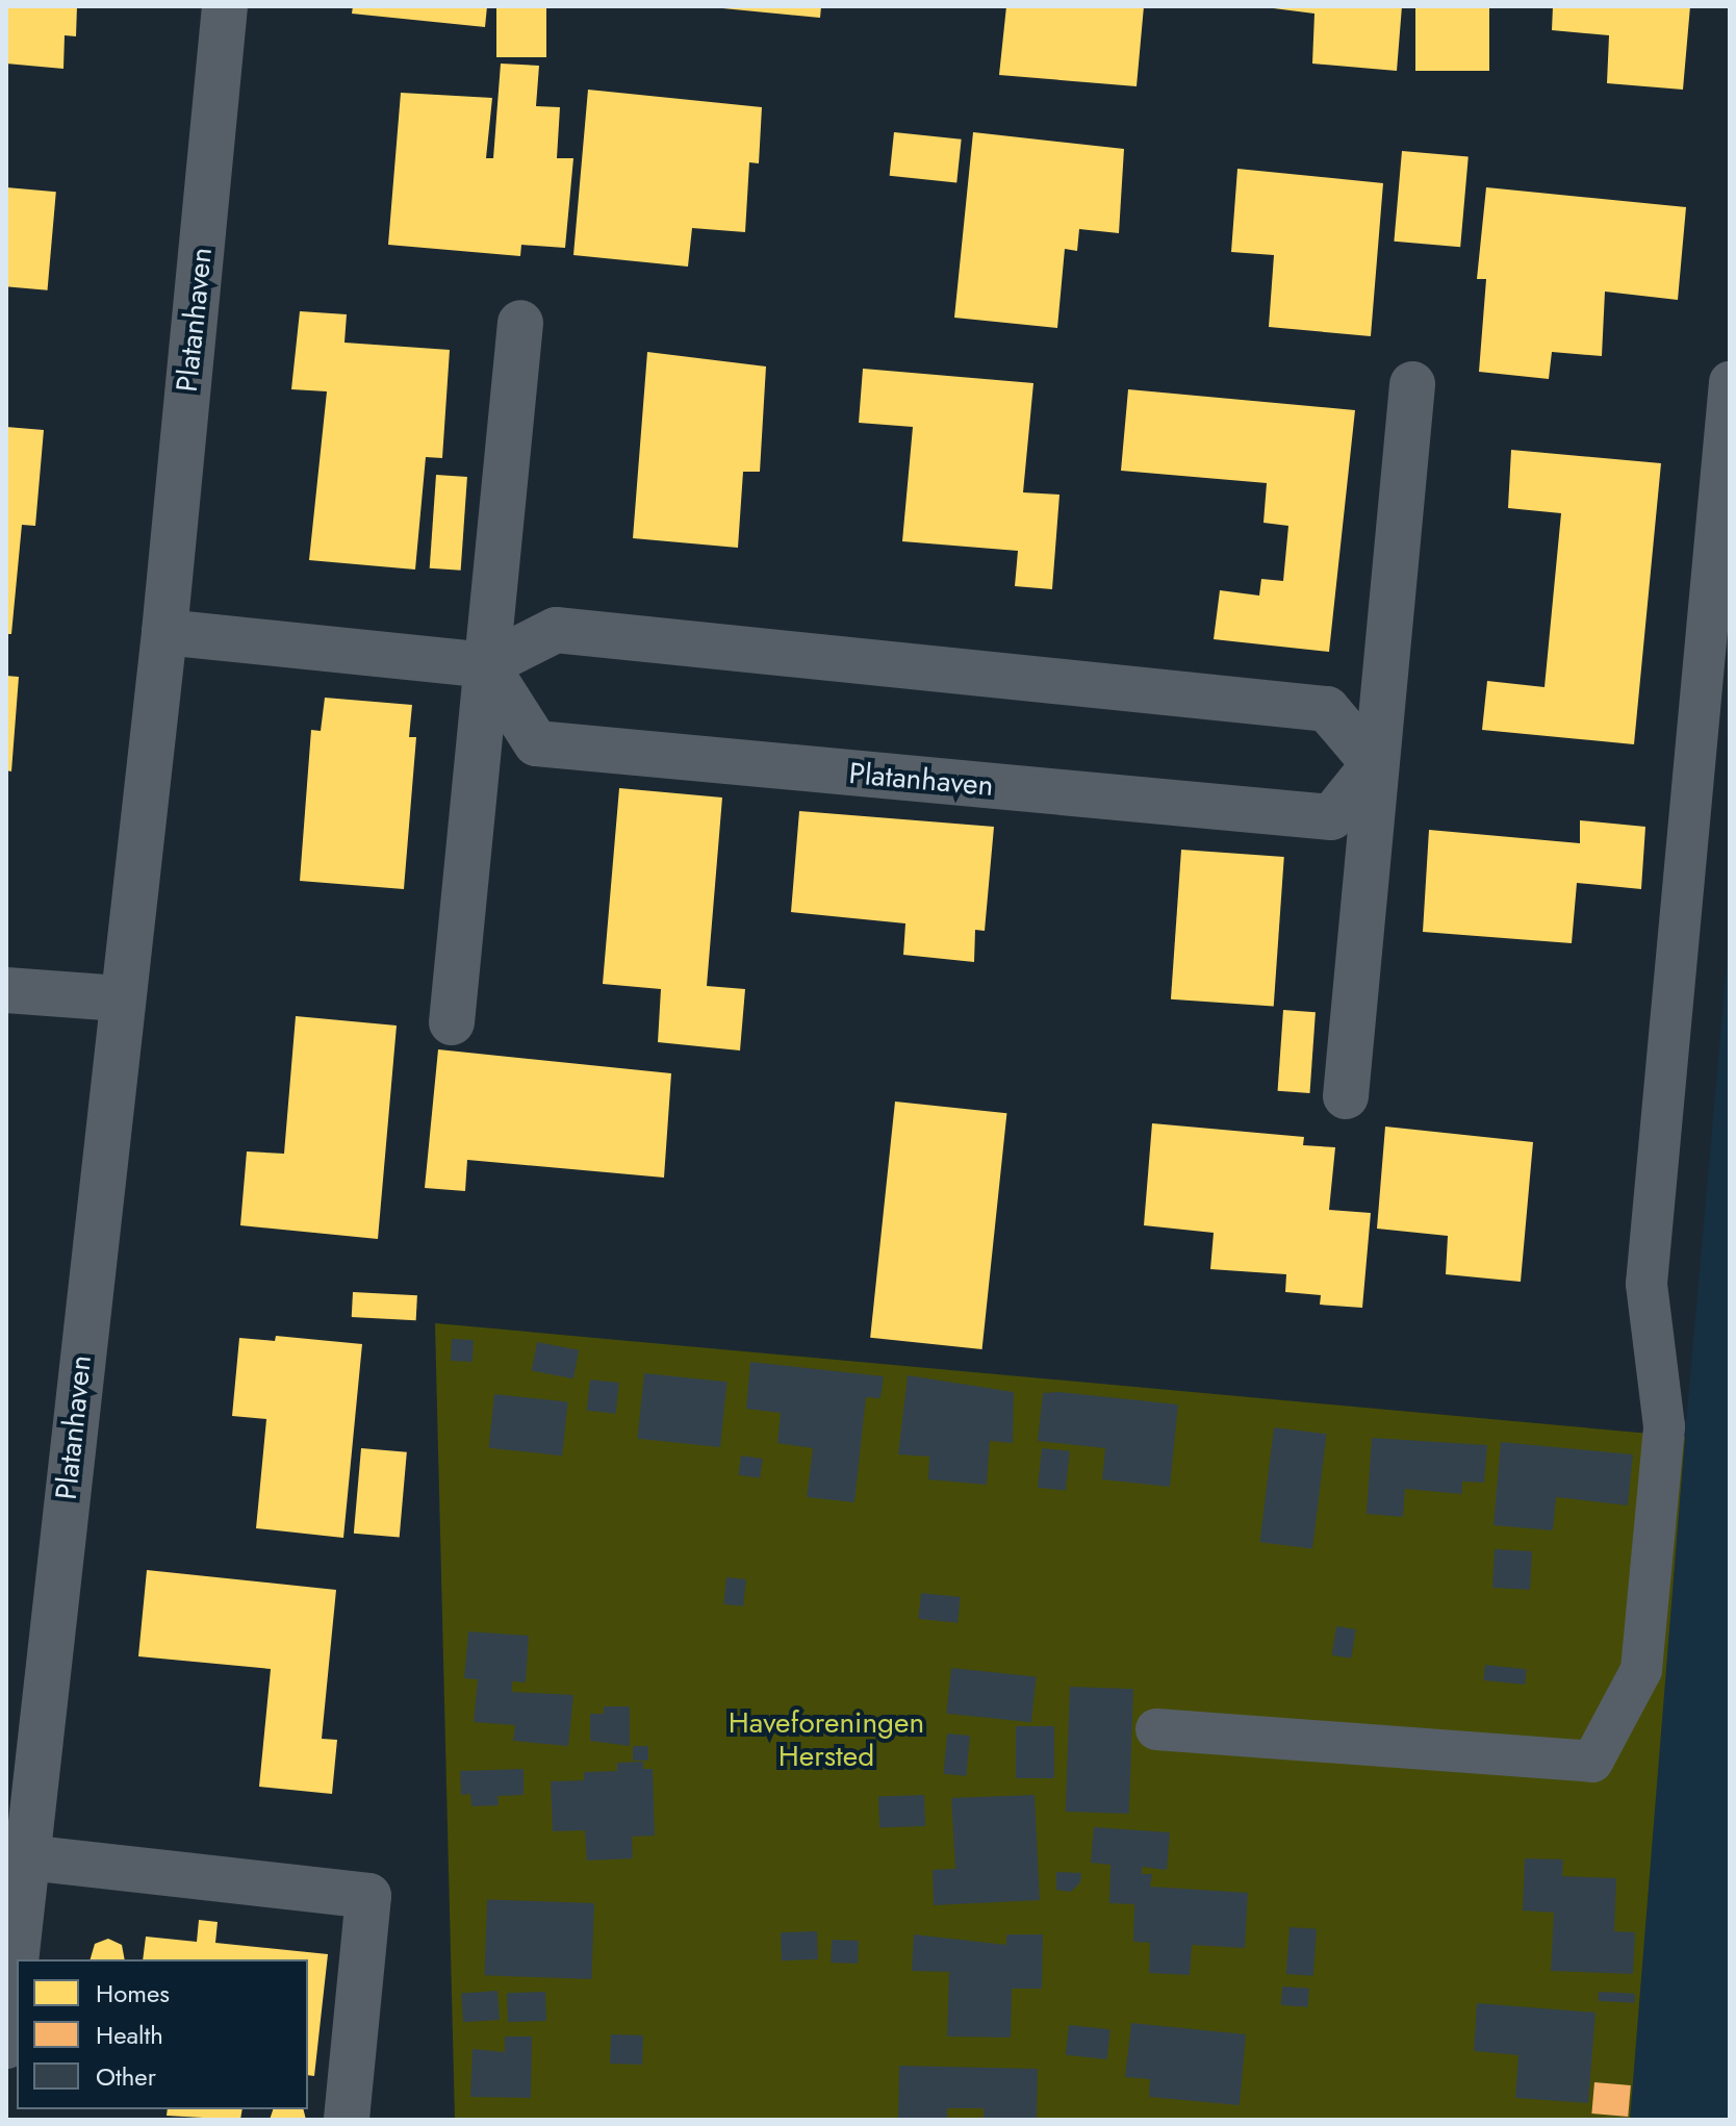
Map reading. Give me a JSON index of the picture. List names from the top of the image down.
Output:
{
  "streets": {
    "street": ["Platanhaven"]
  },
  "parks": ["Haveforeningen Hersted"],
  "legend": ["Homes", "Health", "Other"]
}
